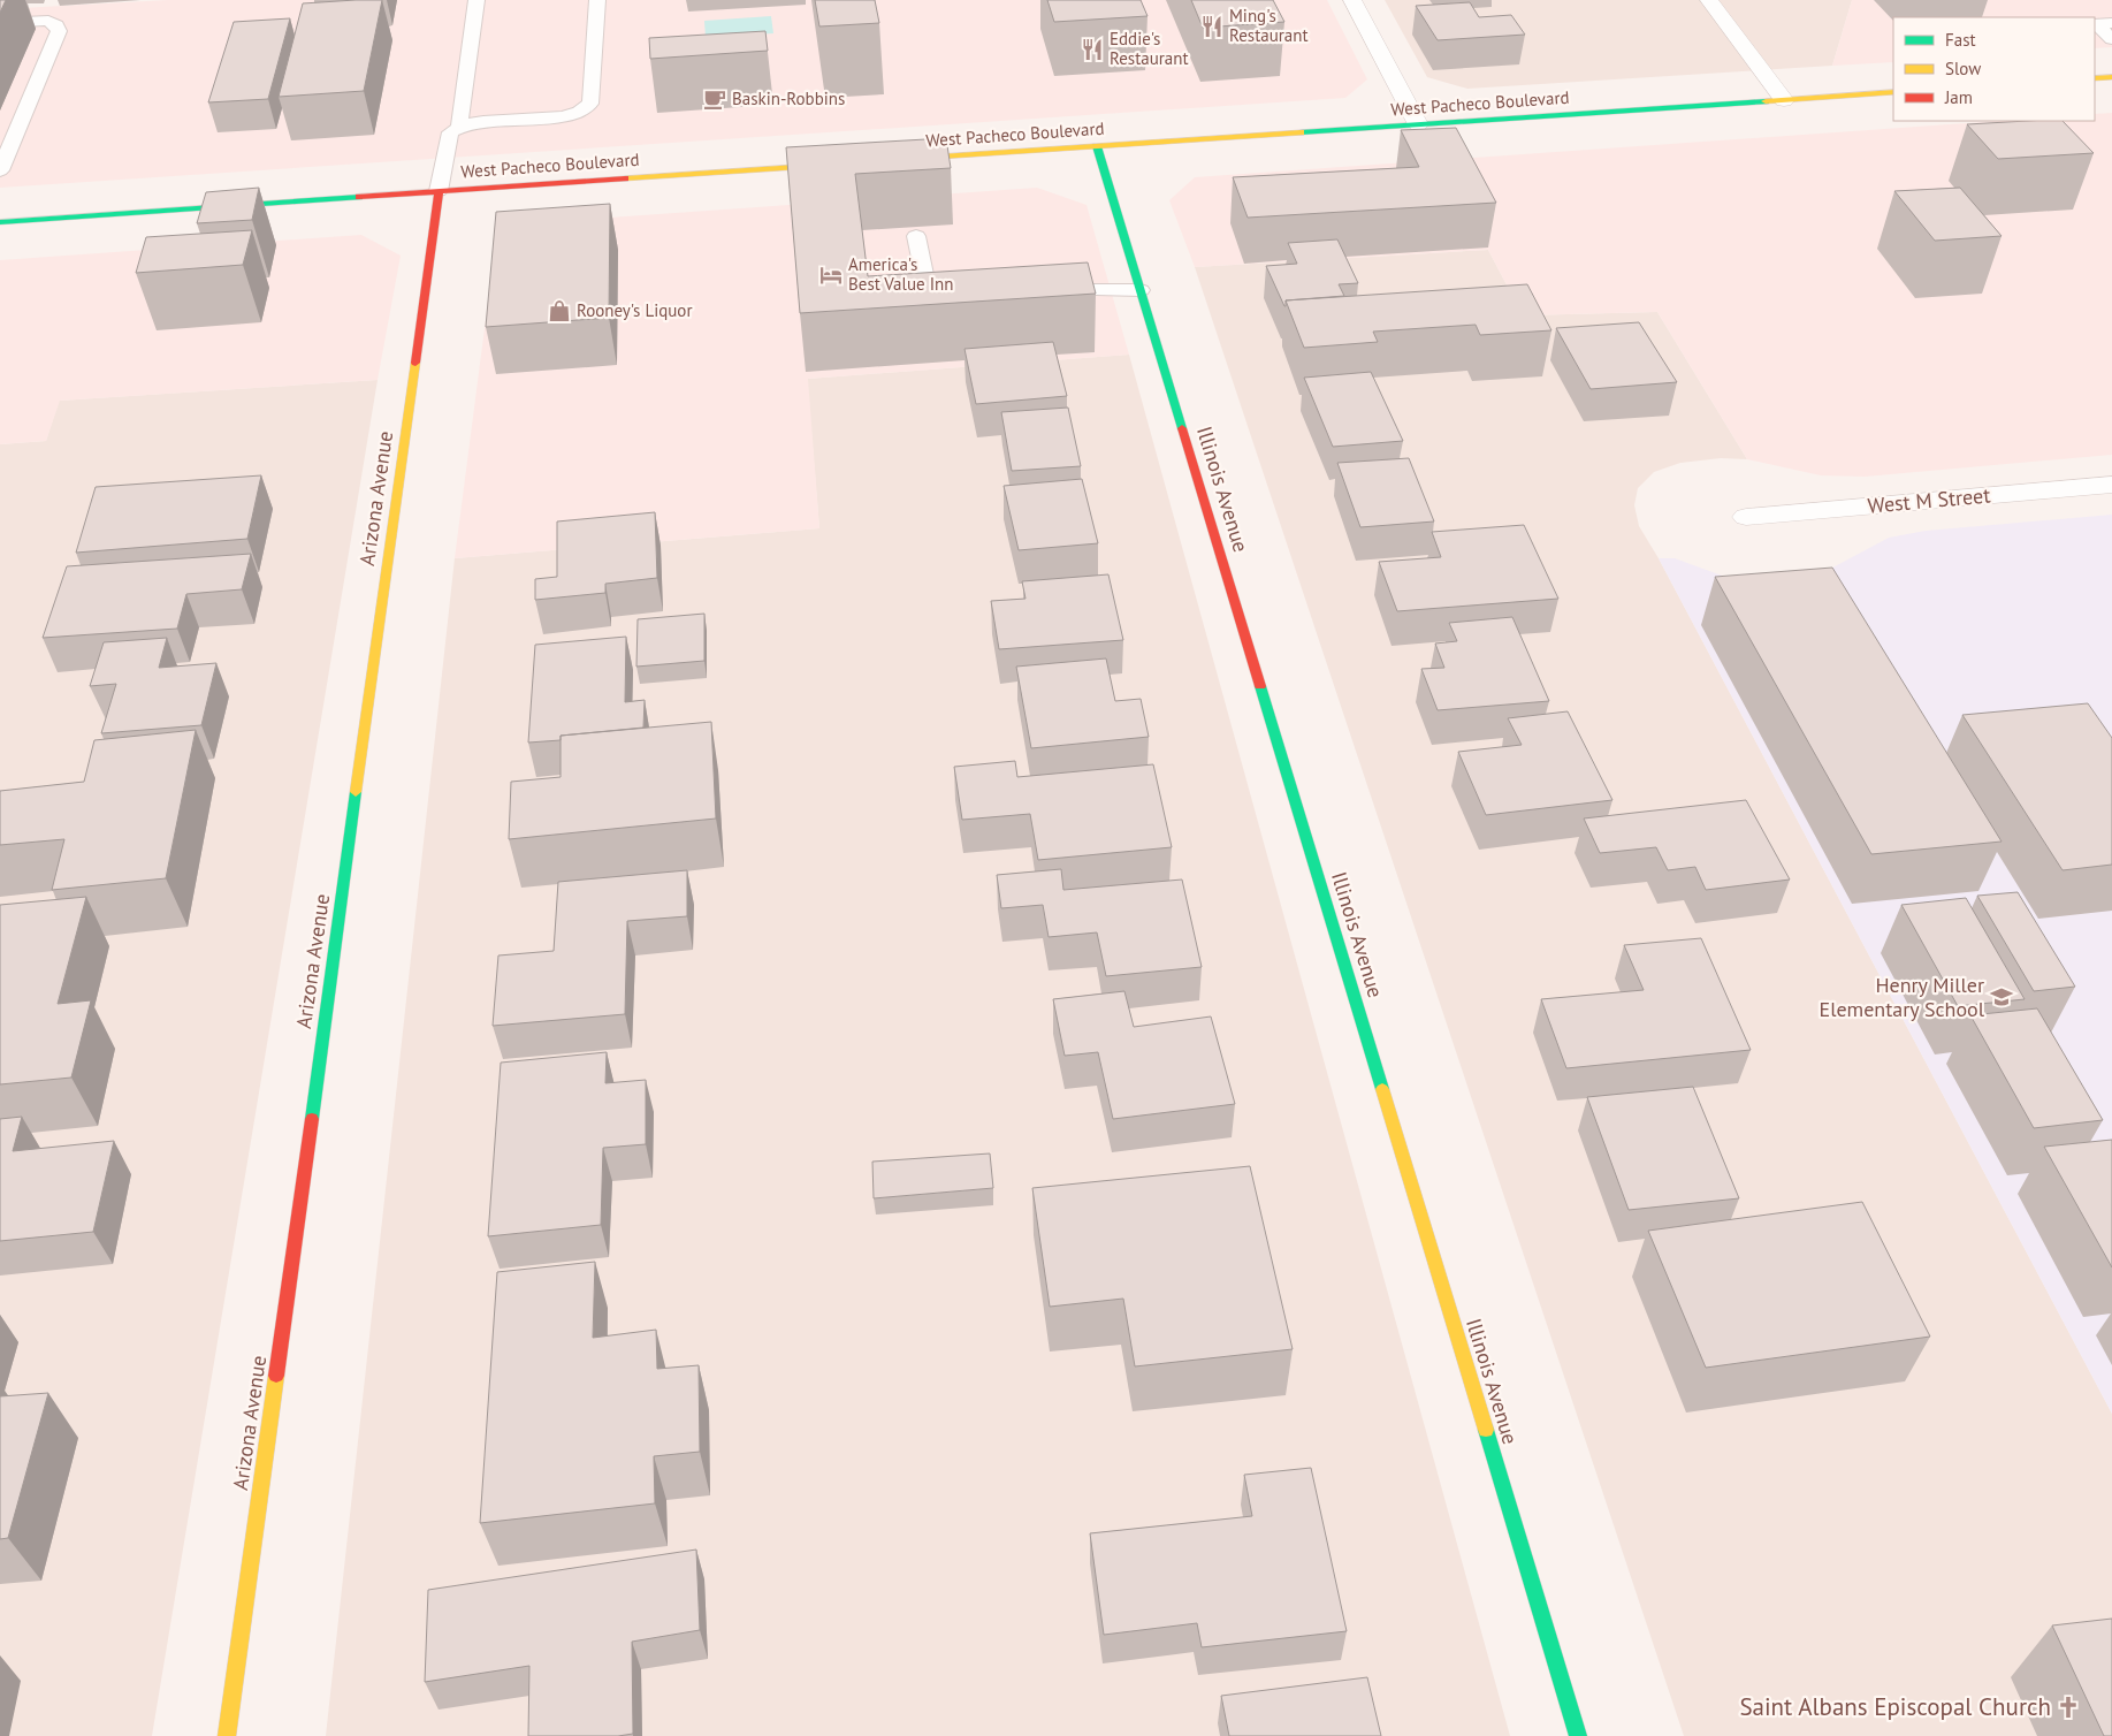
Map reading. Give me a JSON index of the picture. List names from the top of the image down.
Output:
{
  "streets": {
    "main road": ["West Pacheco Boulevard", "Illinois Avenue", "Arizona Avenue"],
    "street": ["West M Street"]
  },
  "crossings": [
    ["West Pacheco Boulevard", "Illinois Avenue"],
    ["West Pacheco Boulevard", "Arizona Avenue"]
  ],
  "places": {
    "restaurant": ["Ming's Restaurant", "Eddie's Restaurant"],
    "cafe": ["Baskin-Robbins"],
    "hotel": ["America's Best Value Inn"],
    "shop": ["Rooney's Liquor"],
    "school or university": ["Henry Miller Elementary School"],
    "church": ["Saint Albans Episcopal Church"]
  },
  "legend": ["Fast", "Slow", "Jam"]
}
